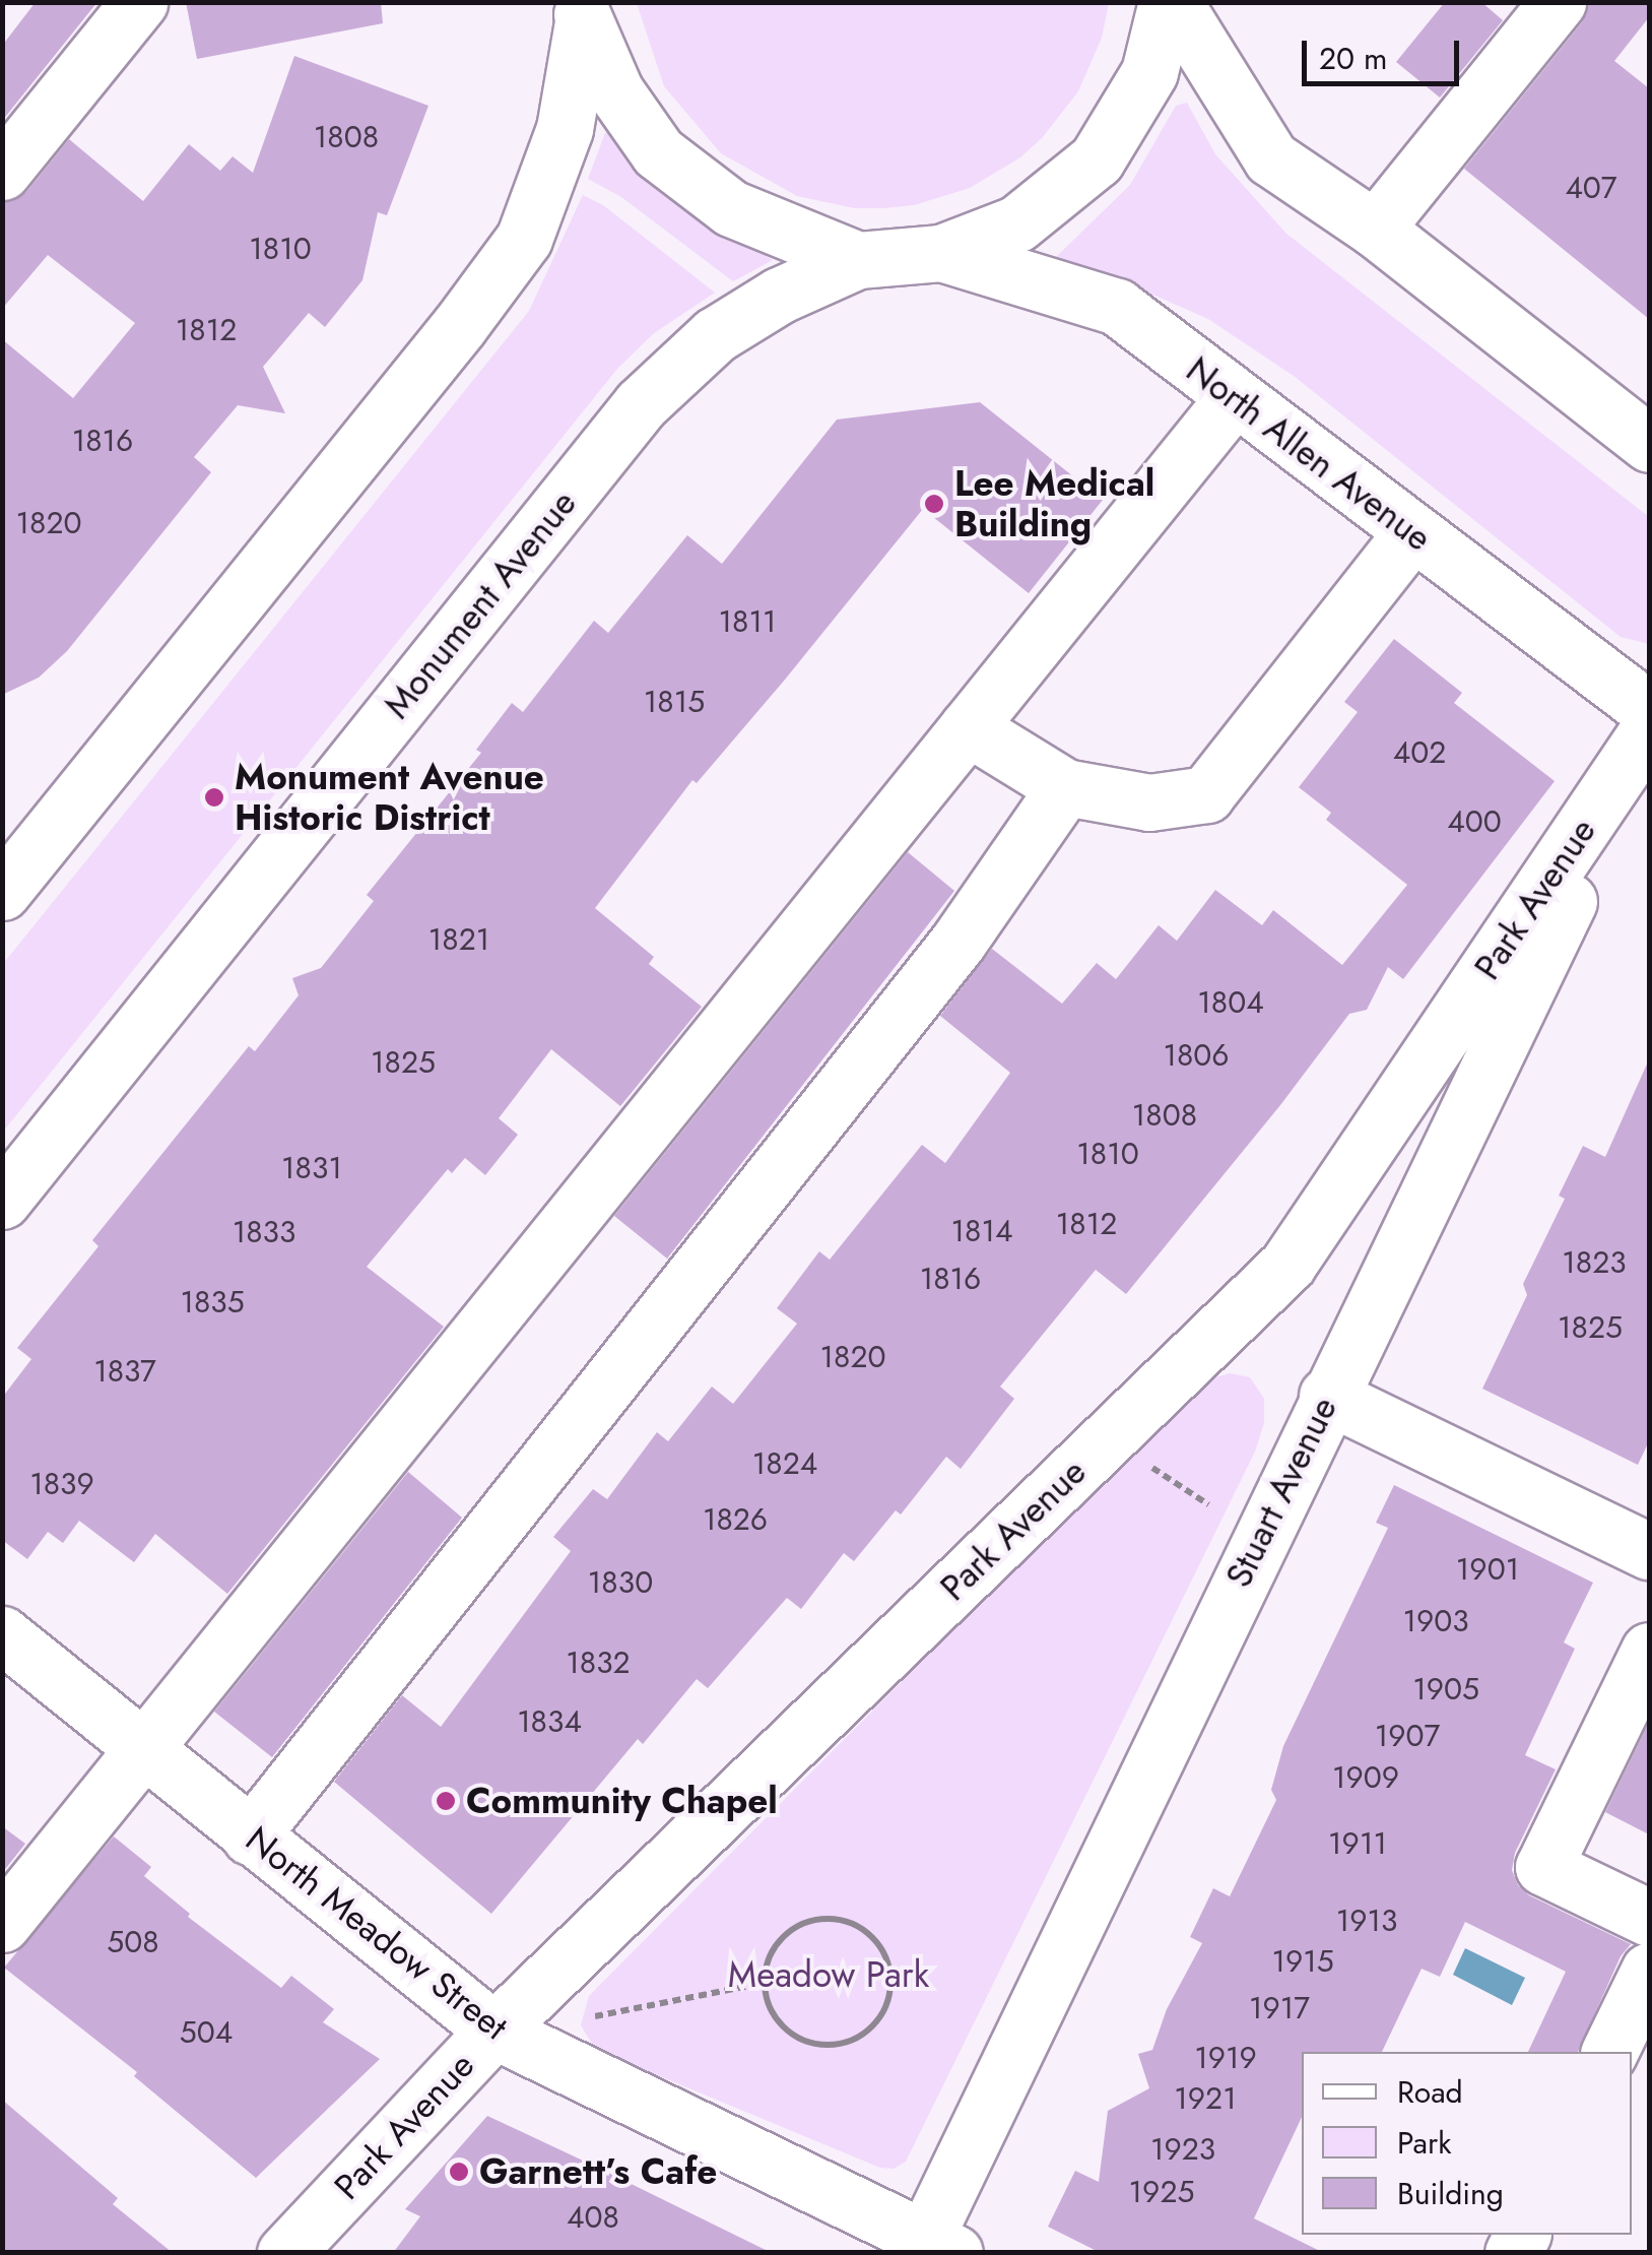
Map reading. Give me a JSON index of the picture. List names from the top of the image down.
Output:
{
  "streets": {
    "street": [
      "North Allen Avenue",
      "Monument Avenue",
      "Park Avenue",
      "Stuart Avenue",
      "North Meadow Street"
    ]
  },
  "crossings": [
    ["Park Avenue", "Stuart Avenue"],
    ["Park Avenue", "North Meadow Street"],
    ["Stuart Avenue", "North Meadow Street"]
  ],
  "parks": ["Meadow Park"],
  "places": [
    "Lee Medical Building",
    "Monument Avenue Historic District",
    "Community Chapel",
    "Garnett’s Cafe"
  ],
  "house_numbers": [
    "1808",
    "407",
    "1810",
    "1812",
    "1816",
    "1820",
    "1811",
    "1815",
    "402",
    "400",
    "1821",
    "1804",
    "1806",
    "1825",
    "1808",
    "1810",
    "1831",
    "1812",
    "1814",
    "1833",
    "1823",
    "1816",
    "1835",
    "1825",
    "1820",
    "1837",
    "1824",
    "1839",
    "1826",
    "1901",
    "1830",
    "1903",
    "1832",
    "1905",
    "1834",
    "1907",
    "1909",
    "1911",
    "1913",
    "508",
    "1915",
    "1917",
    "504",
    "1919",
    "1921",
    "1923",
    "1925",
    "408"
  ],
  "legend": ["Road", "Park", "Building"],
  "scale_bar": "20 m"
}
